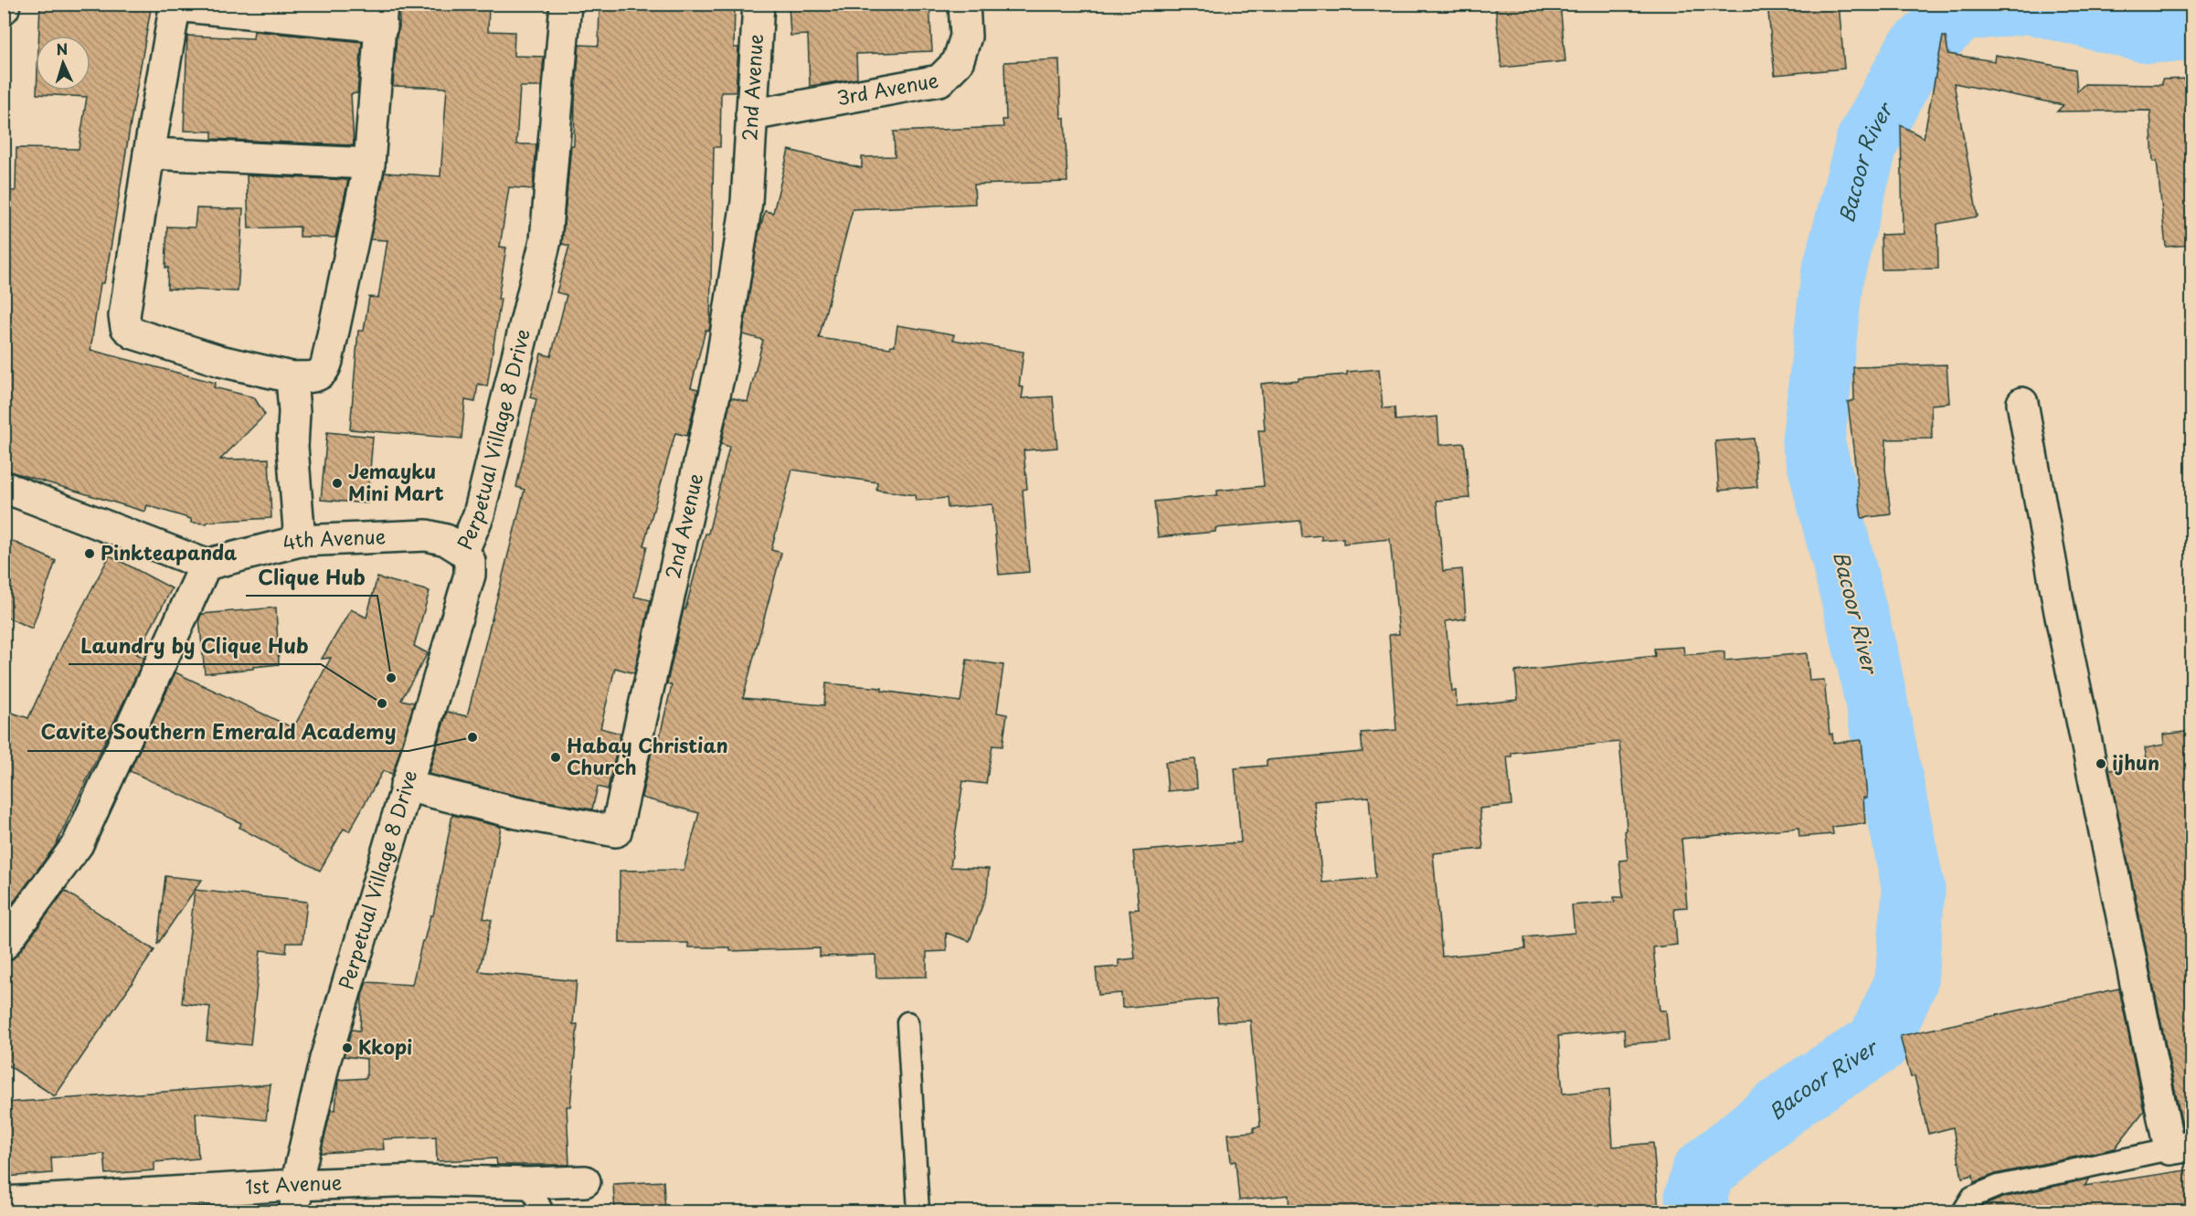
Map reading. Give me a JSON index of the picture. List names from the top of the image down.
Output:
{
  "streets": {
    "street": [
      "2nd Avenue",
      "3rd Avenue",
      "Perpetual Village 8 Drive",
      "4th Avenue",
      "1st Avenue"
    ]
  },
  "crossings": [
    ["2nd Avenue", "3rd Avenue"],
    ["2nd Avenue", "Perpetual Village 8 Drive"],
    ["Perpetual Village 8 Drive", "4th Avenue"],
    ["Perpetual Village 8 Drive", "1st Avenue"]
  ],
  "water": ["Bacoor River"],
  "places": [
    "Jemayku Mini Mart",
    "Pinkteapanda",
    "Clique Hub",
    "Laundry by Clique Hub",
    "Cavite Southern Emerald Academy",
    "Habay Christian Church",
    "ijhun",
    "Kkopi"
  ],
  "north": "top"
}
